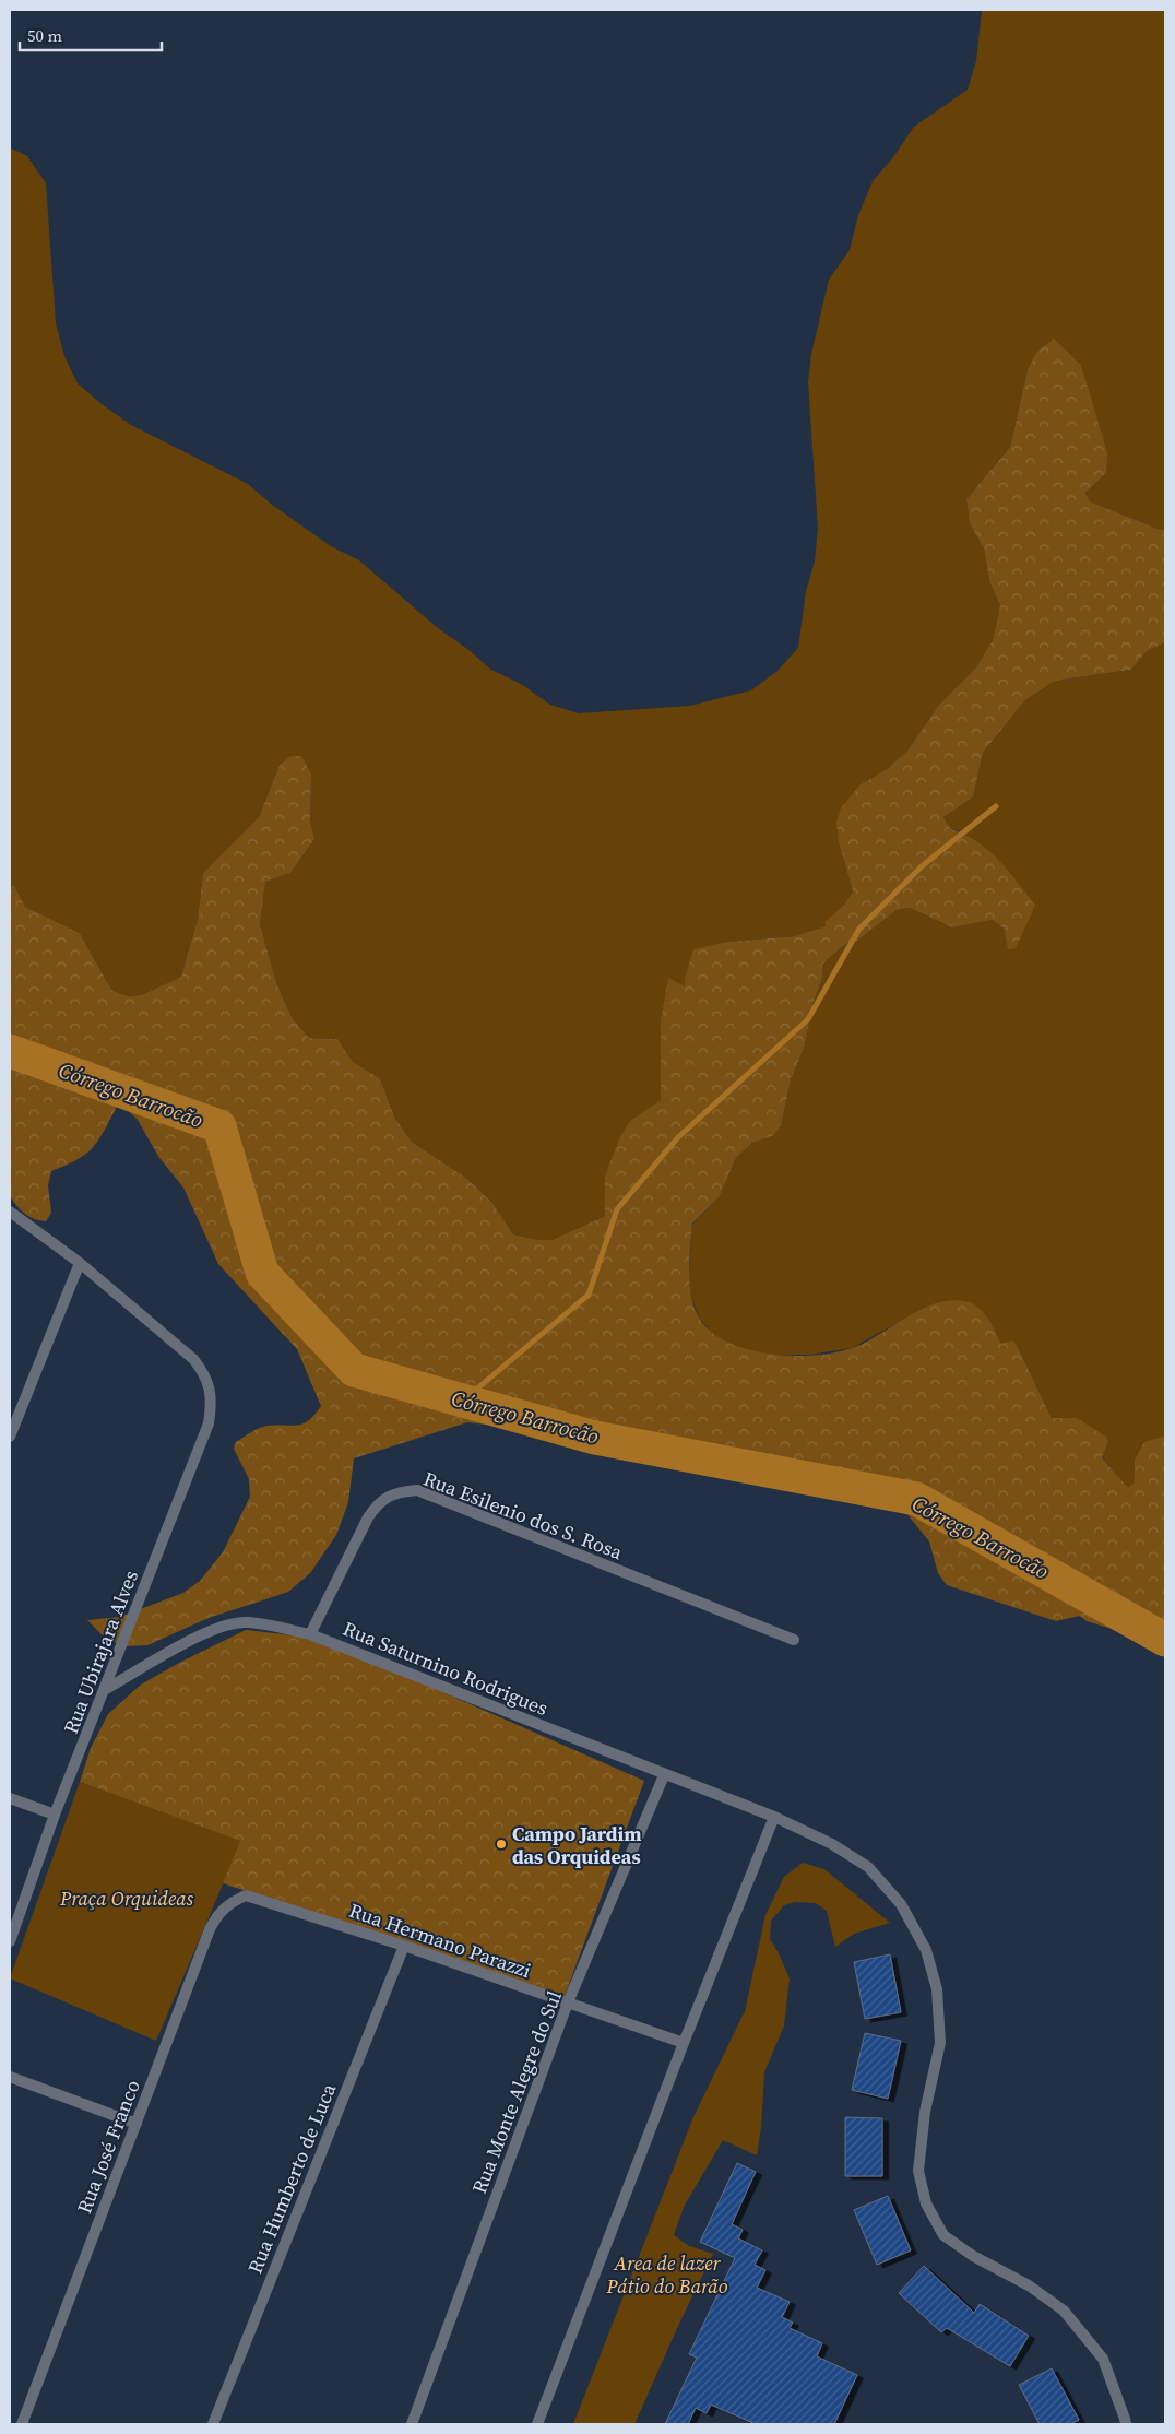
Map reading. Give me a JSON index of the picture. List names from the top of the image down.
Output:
{
  "streets": {
    "street": [
      "Rua Esilenio dos S. Rosa",
      "Rua Ubirajara Alves",
      "Rua Saturnino Rodrigues",
      "Rua Hermano Parazzi",
      "Rua Monte Alegre do Sul",
      "Rua José Franco",
      "Rua Humberto de Luca"
    ]
  },
  "crossings": [
    ["Rua Esilenio dos S. Rosa", "Rua Saturnino Rodrigues"],
    ["Rua Ubirajara Alves", "Rua Saturnino Rodrigues"],
    ["Rua Saturnino Rodrigues", "Rua Monte Alegre do Sul"],
    ["Rua Hermano Parazzi", "Rua Monte Alegre do Sul"],
    ["Rua Hermano Parazzi", "Rua José Franco"],
    ["Rua Hermano Parazzi", "Rua Humberto de Luca"]
  ],
  "water": ["Córrego Barrocão"],
  "parks": ["Praça Orquideas", "Area de lazer Pátio do Barão"],
  "places": ["Campo Jardim das Orquideas"],
  "scale_bar": "50 m"
}
